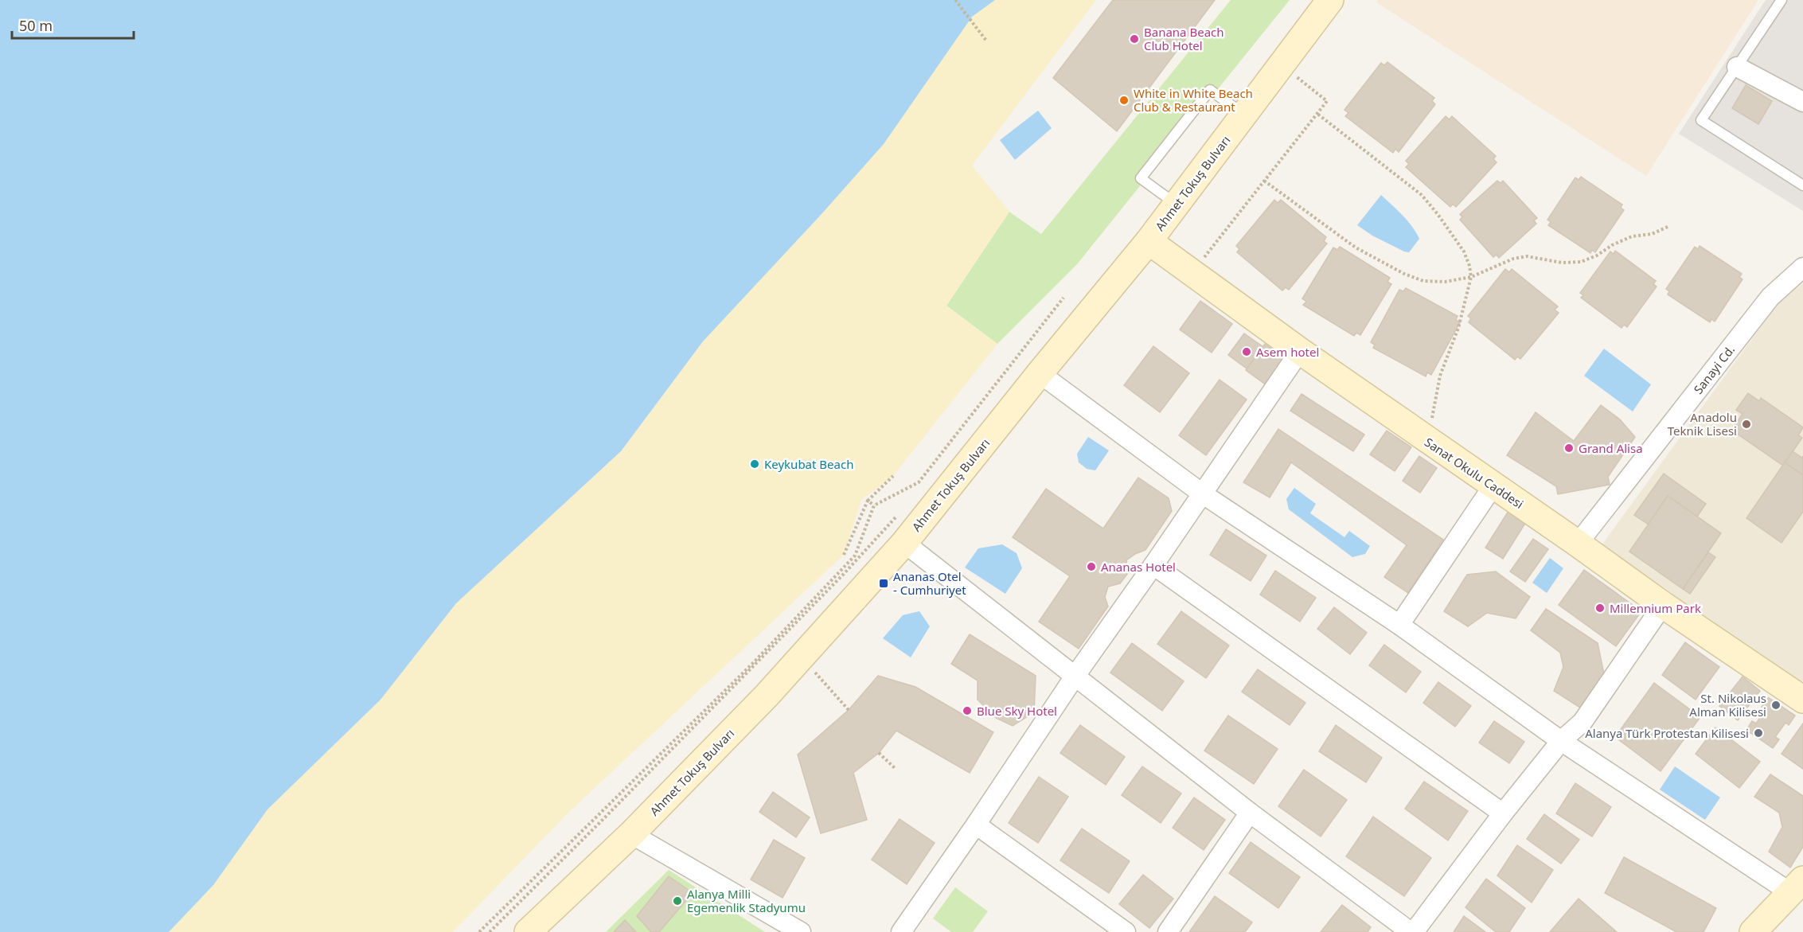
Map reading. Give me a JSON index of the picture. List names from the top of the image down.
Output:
{
  "streets": {
    "main road": ["Ahmet Tokuş Bulvarı", "Sanat Okulu Caddesi"],
    "street": ["Sanayi Cd."]
  },
  "crossings": [
    ["Ahmet Tokuş Bulvarı", "Sanat Okulu Caddesi"],
    ["Sanayi Cd.", "Sanat Okulu Caddesi"]
  ],
  "places": {
    "other": [
      "Banana Beach Club Hotel",
      "White in White Beach Club & Restaurant",
      "Asem hotel",
      "Anadolu Teknik Lisesi",
      "Grand Alisa",
      "Keykubat Beach",
      "Ananas Hotel",
      "Millennium Park",
      "St. Nikolaus Alman Kilisesi",
      "Blue Sky Hotel",
      "Alanya Türk Protestan Kilisesi",
      "Alanya Milli Egemenlik Stadyumu"
    ],
    "transit": ["Ananas Otel - Cumhuriyet"]
  },
  "scale_bar": "50 m"
}
